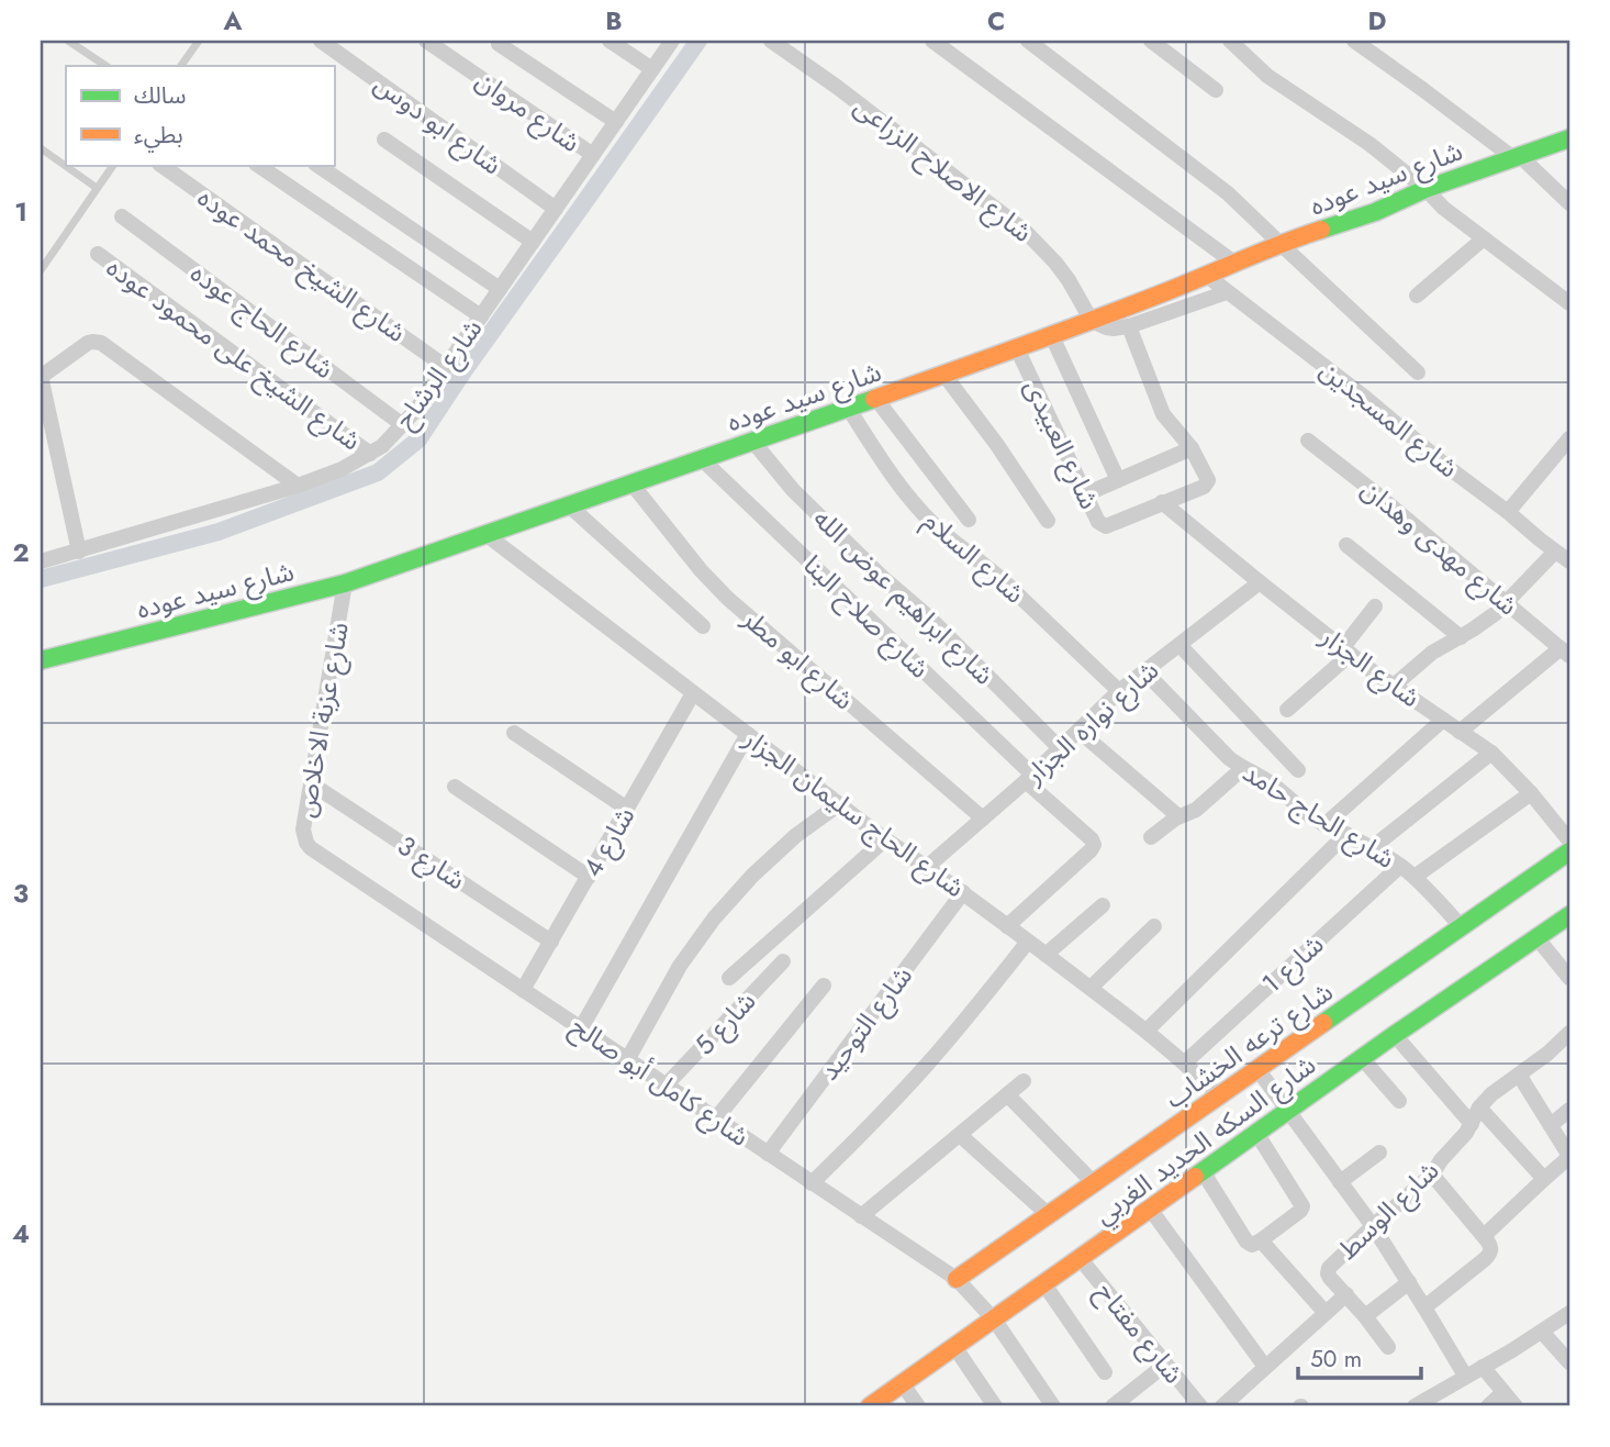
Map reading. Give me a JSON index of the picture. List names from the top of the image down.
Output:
{
  "streets": {
    "street": [
      "شارع مروان",
      "شارع ابو دوس",
      "شارع الاصلاح الزراعى",
      "شارع سيد عوده",
      "شارع الشيخ محمد عوده",
      "شارع الحاج عوده",
      "شارع الشيخ على محمود عوده",
      "شارع الرشاح",
      "شارع المسجدين",
      "شارع العبيدى",
      "شارع مهدى وهدان",
      "شارع السلام",
      "شارع ابراهيم عوض الله",
      "شارع صلاح البنا",
      "شارع ابو مطر",
      "شارع الجزار",
      "شارع عزبة الاخلاص",
      "شارع نواره الجزار",
      "شارع الحاج سليمان الجزار",
      "شارع الحاج حامد",
      "شارع 4",
      "شارع 3",
      "شارع 1",
      "شارع 5",
      "شارع التوحيد",
      "شارع ترعه الخشاب",
      "شارع كامل أبو صالح",
      "شارع السكه الحديد الغربي",
      "شارع الوسط",
      "شارع مفتاح"
    ]
  },
  "crossings": [
    ["شارع مروان", "شارع الرشاح"],
    ["شارع ابو دوس", "شارع الرشاح"],
    ["شارع الاصلاح الزراعى", "شارع سيد عوده"],
    ["شارع سيد عوده", "شارع المسجدين"],
    ["شارع سيد عوده", "شارع العبيدى"],
    ["شارع سيد عوده", "شارع السلام"],
    ["شارع سيد عوده", "شارع ابراهيم عوض الله"],
    ["شارع سيد عوده", "شارع صلاح البنا"],
    ["شارع سيد عوده", "شارع ابو مطر"],
    ["شارع سيد عوده", "شارع عزبة الاخلاص"],
    ["شارع سيد عوده", "شارع الحاج سليمان الجزار"],
    ["شارع الشيخ محمد عوده", "شارع الرشاح"],
    ["شارع الحاج عوده", "شارع الرشاح"],
    ["شارع الشيخ على محمود عوده", "شارع الرشاح"],
    ["شارع العبيدى", "شارع الجزار"],
    ["شارع السلام", "شارع نواره الجزار"],
    ["شارع ابراهيم عوض الله", "شارع نواره الجزار"],
    ["شارع صلاح البنا", "شارع نواره الجزار"],
    ["شارع صلاح البنا", "شارع الحاج سليمان الجزار"],
    ["شارع ابو مطر", "شارع نواره الجزار"],
    ["شارع الجزار", "شارع نواره الجزار"],
    ["شارع عزبة الاخلاص", "شارع 3"],
    ["شارع عزبة الاخلاص", "شارع كامل أبو صالح"],
    ["شارع نواره الجزار", "شارع الحاج سليمان الجزار"],
    ["شارع نواره الجزار", "شارع الحاج حامد"],
    ["شارع الحاج سليمان الجزار", "شارع 4"],
    ["شارع الحاج سليمان الجزار", "شارع 1"],
    ["شارع الحاج سليمان الجزار", "شارع التوحيد"],
    ["شارع الحاج سليمان الجزار", "شارع ترعه الخشاب"],
    ["شارع الحاج حامد", "شارع 1"],
    ["شارع الحاج حامد", "شارع ترعه الخشاب"],
    ["شارع 4", "شارع 3"],
    ["شارع 4", "شارع كامل أبو صالح"],
    ["شارع 5", "شارع كامل أبو صالح"],
    ["شارع التوحيد", "شارع كامل أبو صالح"],
    ["شارع ترعه الخشاب", "شارع كامل أبو صالح"],
    ["شارع كامل أبو صالح", "شارع السكه الحديد الغربي"],
    ["شارع السكه الحديد الغربي", "شارع مفتاح"]
  ],
  "legend": ["سالك", "بطيء"],
  "scale_bar": "50 m",
  "grid": {
    "columns": [
      "A",
      "B",
      "C",
      "D"
    ],
    "rows": [
      "1",
      "2",
      "3",
      "4"
    ]
  }
}
